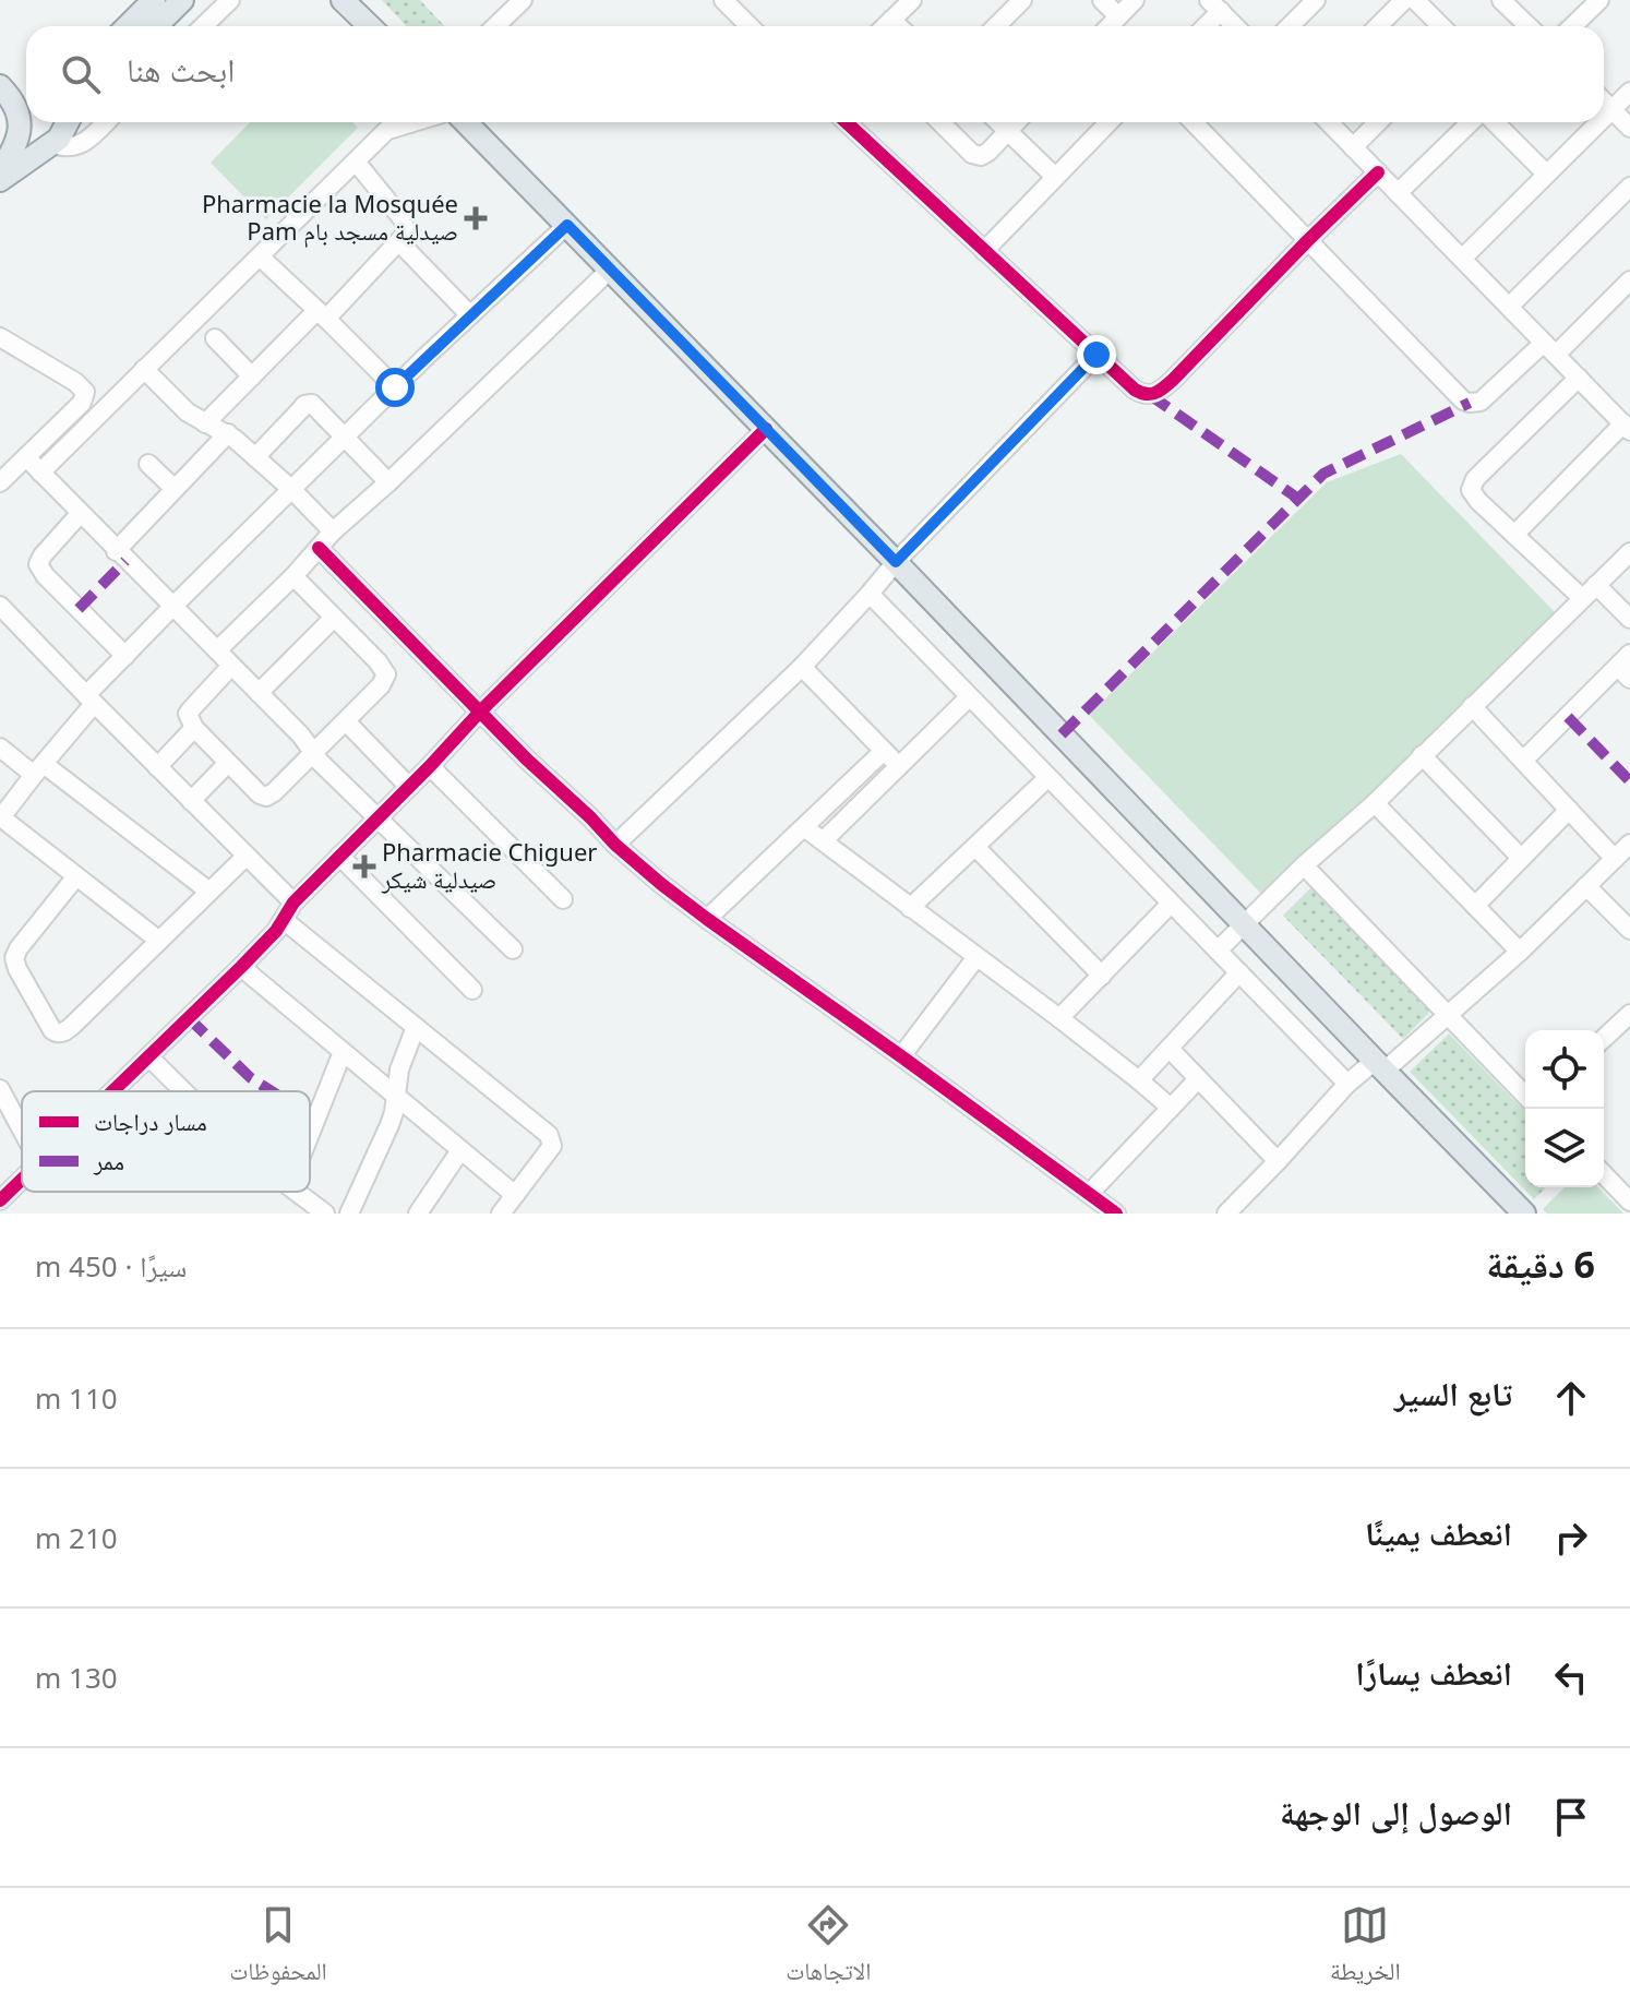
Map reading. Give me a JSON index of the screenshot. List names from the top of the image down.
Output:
{
  "places": {
    "health": ["Pharmacie la Mosquée Pam صيدلية مسجد بام", "Pharmacie Chiguer صيدلية شيكر"]
  },
  "legend": ["مسار دراجات", "ممر"],
  "page": {
    "search": "ابحث هنا",
    "heading": ["6 دقيقة", "سيرًا · 450 m"],
    "list": [
      ["تابع السير", "110 m"],
      ["انعطف يمينًا", "210 m"],
      ["انعطف يسارًا", "130 m"],
      "الوصول إلى الوجهة"
    ],
    "nav": ["الخريطة", "الاتجاهات", "المحفوظات"]
  }
}
